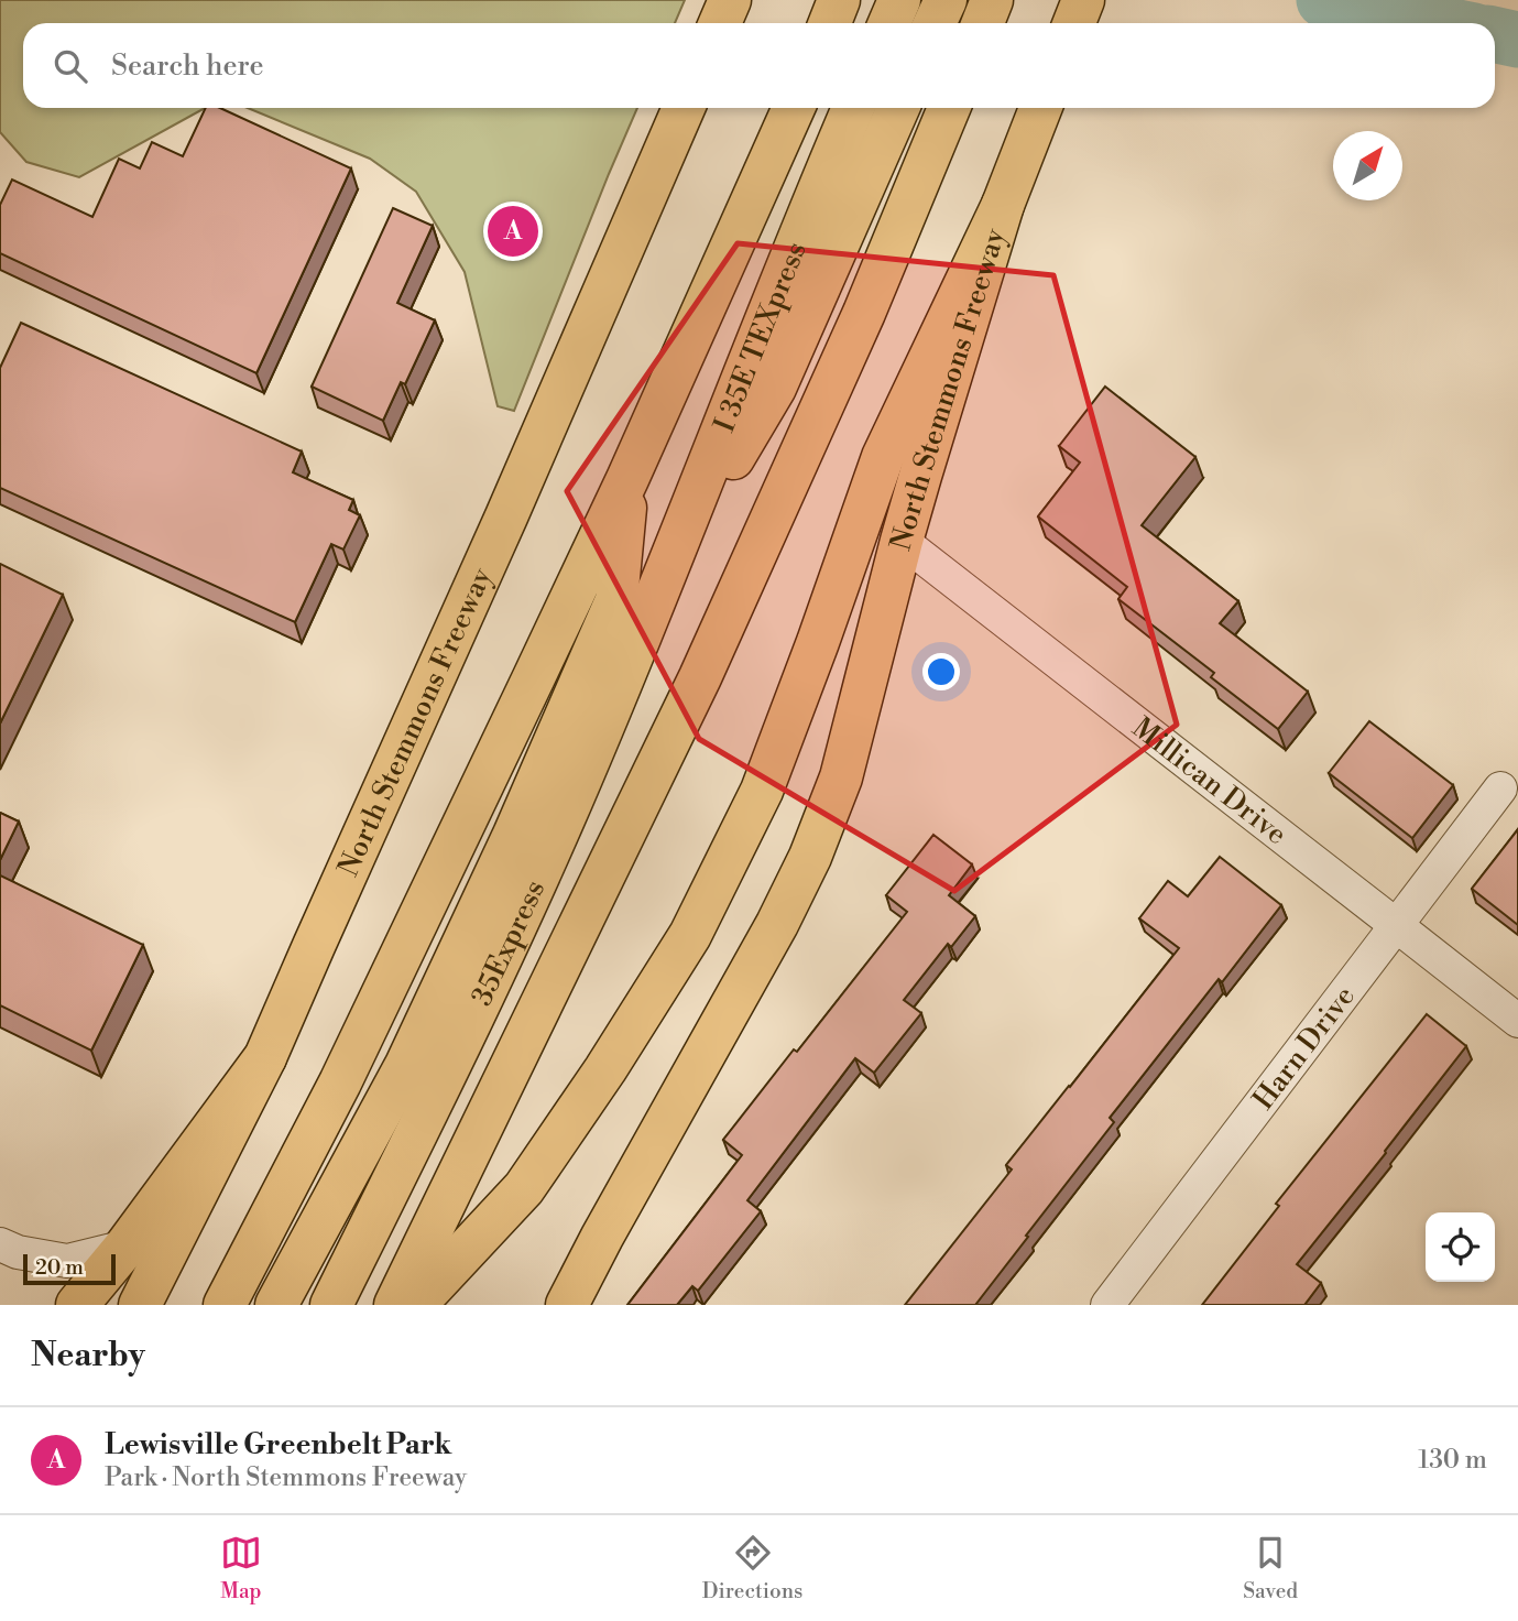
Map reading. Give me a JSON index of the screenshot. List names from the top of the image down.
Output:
{
  "streets": {
    "main road": ["I 35E TEXpress", "North Stemmons Freeway", "35Express"],
    "street": ["Millican Drive", "Harn Drive"]
  },
  "crossings": [
    ["I 35E TEXpress", "35Express"],
    ["North Stemmons Freeway", "Millican Drive"],
    ["Millican Drive", "Harn Drive"]
  ],
  "scale_bar": "20 m",
  "north": "top right",
  "page": {
    "search": "Search here",
    "pins": "A",
    "scale": "20 m",
    "heading": "Nearby",
    "list": [
      {
        "mark": "A",
        "name": "Lewisville Greenbelt Park",
        "note": "Park · North Stemmons Freeway",
        "value": "130 m"
      }
    ],
    "nav": ["Map", "Directions", "Saved"]
  }
}
